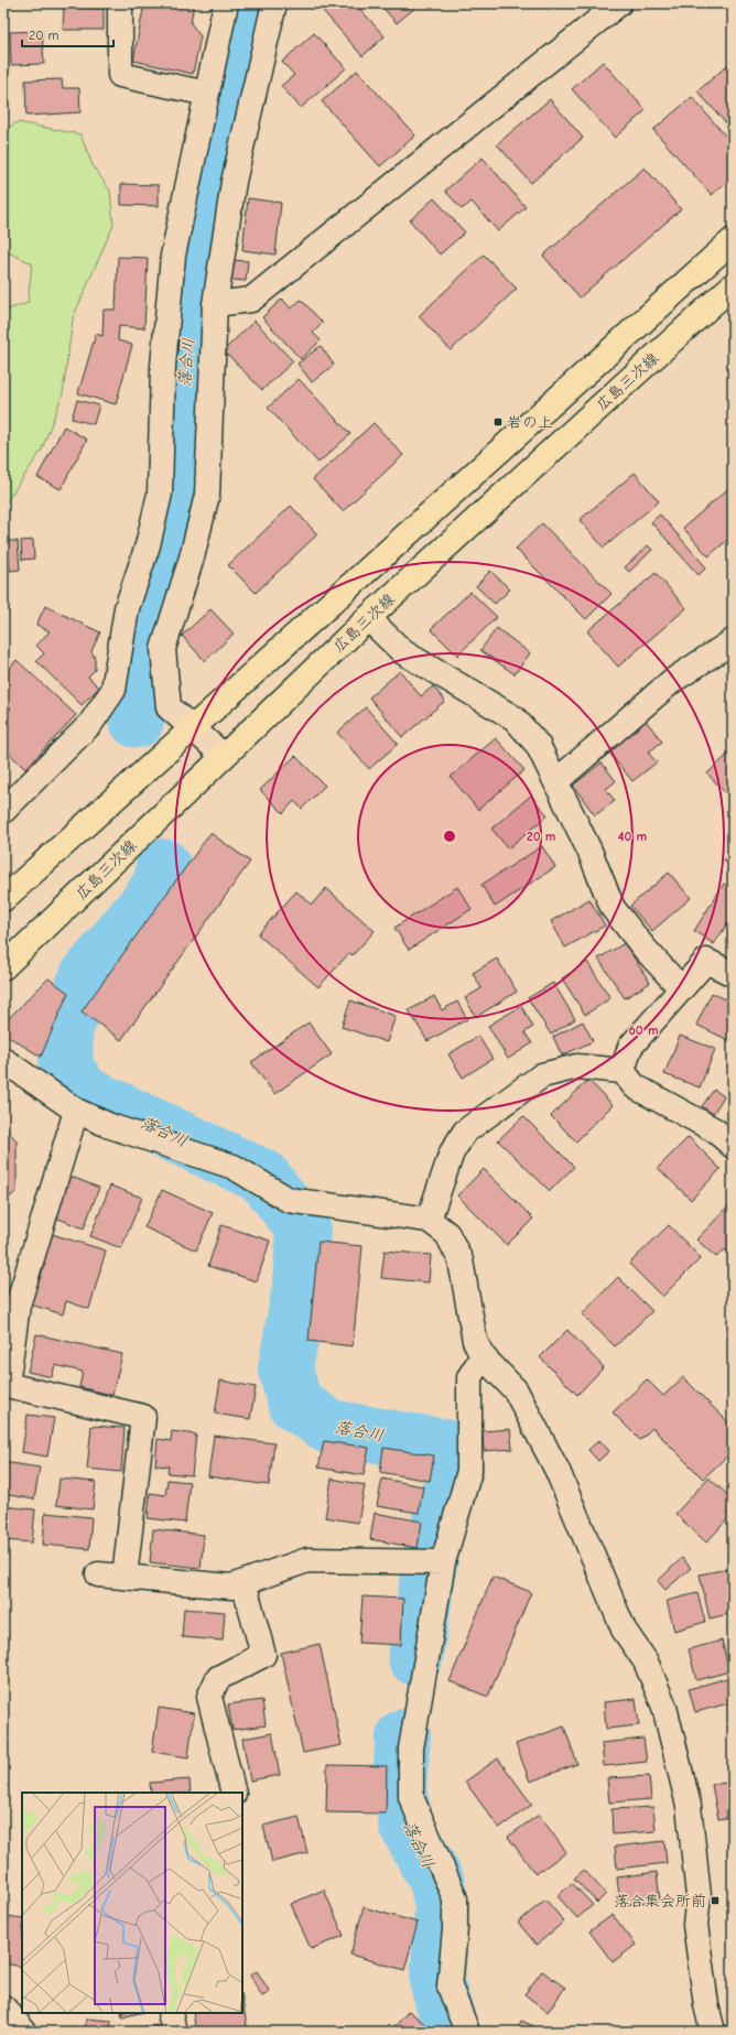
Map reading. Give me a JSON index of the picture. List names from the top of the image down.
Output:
{
  "streets": {
    "main road": ["広島三次線"]
  },
  "water": ["落合川"],
  "places": {
    "transit": ["岩の上", "落合集会所前"]
  },
  "scale_bar": "20 m",
  "rings": ["20 m", "40 m", "60 m"]
}
